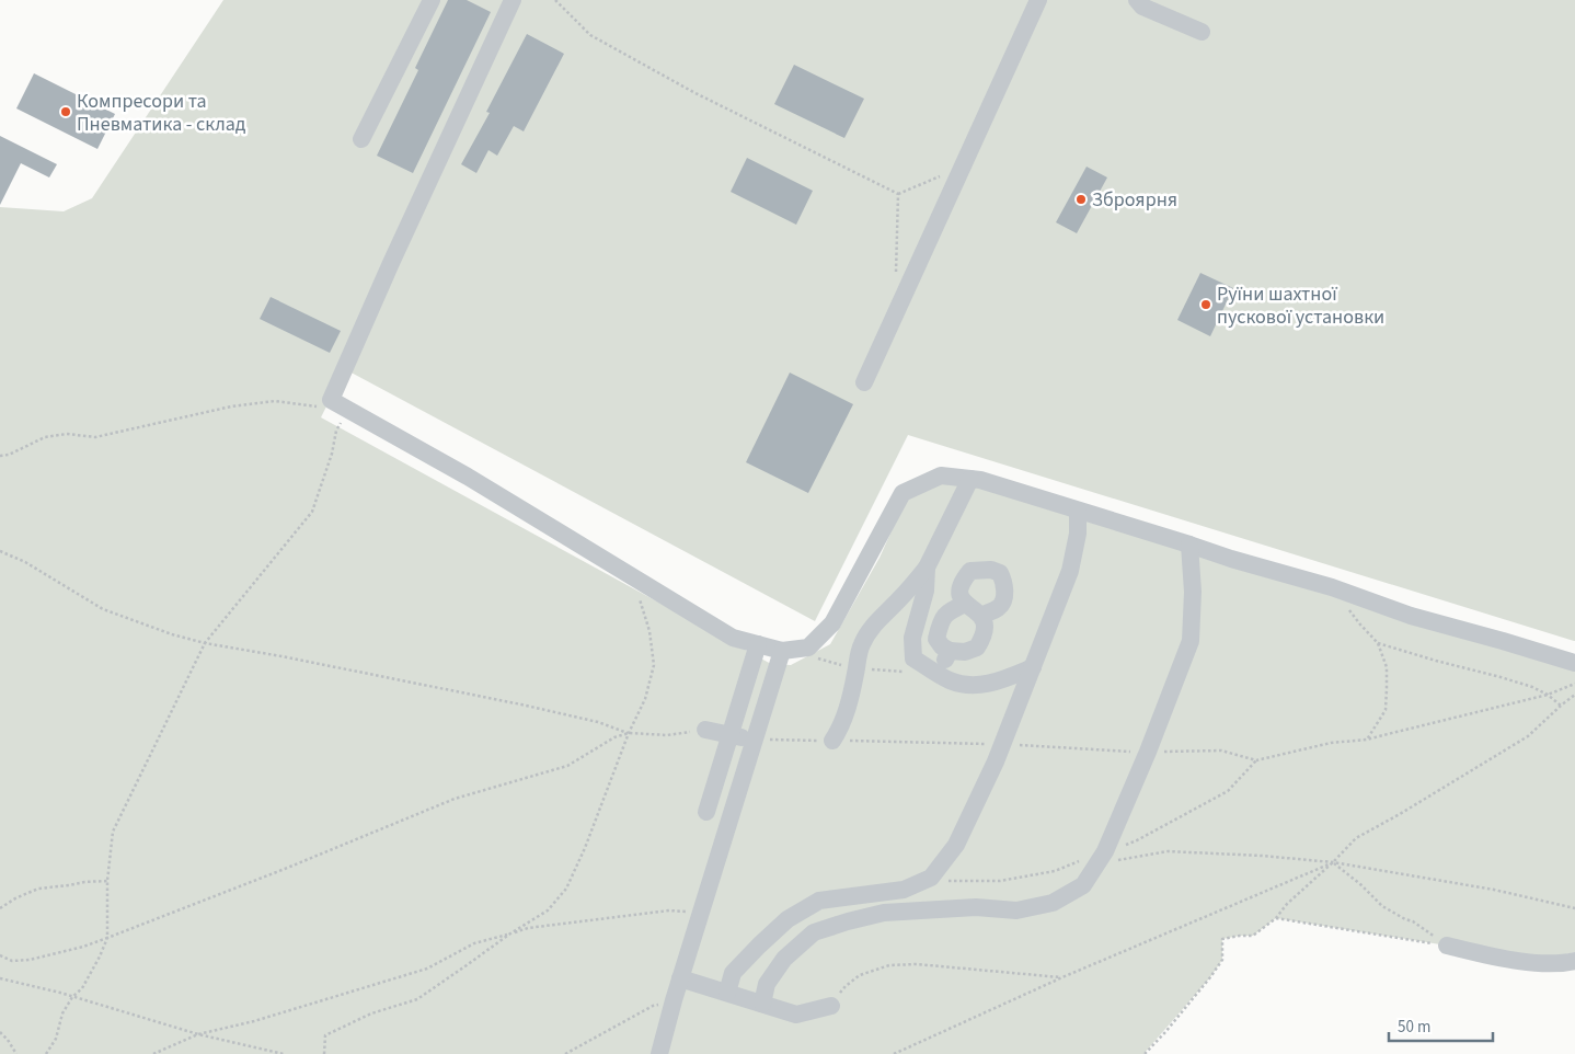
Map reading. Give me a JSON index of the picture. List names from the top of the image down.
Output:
{
  "places": ["Компресори та Пневматика - склад", "Зброярня", "Руїни шахтної пускової установки"],
  "scale_bar": "50 m"
}
